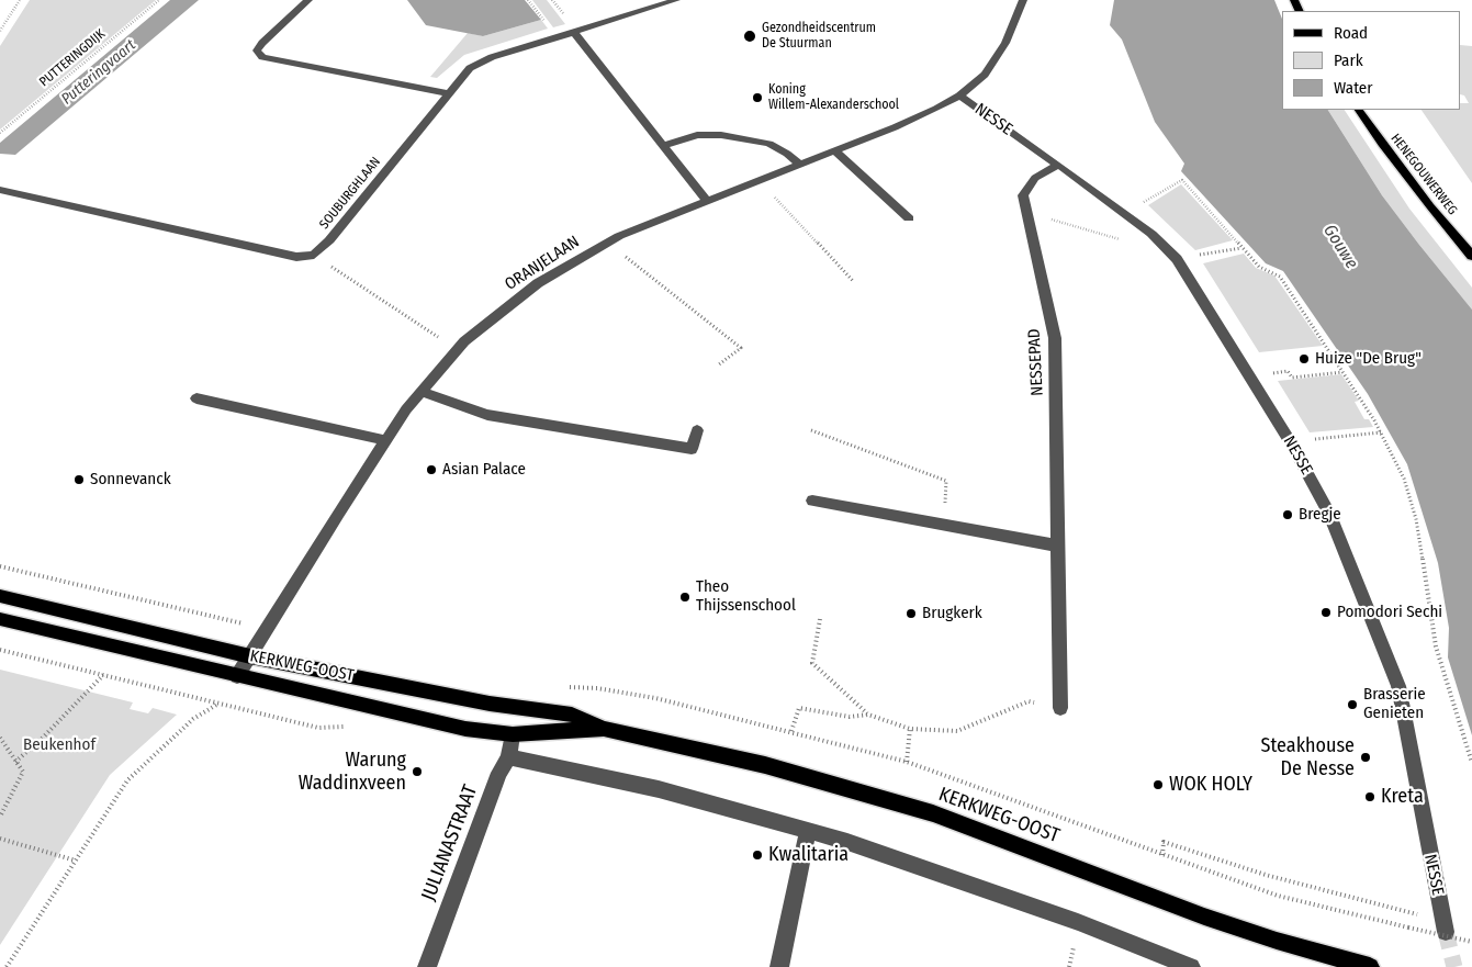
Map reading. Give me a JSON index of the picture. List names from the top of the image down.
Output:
{
  "streets": {
    "main road": ["HENEGOUWERWEG", "KERKWEG-OOST"],
    "street": [
      "NESSE",
      "SOUBURGHLAAN",
      "ORANJELAAN",
      "NESSEPAD",
      "JULIANASTRAAT"
    ],
    "path": ["PUTTERINGDIJK"]
  },
  "crossings": [
    ["NESSE", "ORANJELAAN"],
    ["NESSE", "NESSEPAD"],
    ["ORANJELAAN", "KERKWEG-OOST"],
    ["KERKWEG-OOST", "JULIANASTRAAT"]
  ],
  "water": ["Putteringvaart", "Gouwe"],
  "parks": ["Beukenhof"],
  "places": [
    "Gezondheidscentrum De Stuurman",
    "Koning Willem-Alexanderschool",
    "Huize \"De Brug\"",
    "Asian Palace",
    "Sonnevanck",
    "Bregje",
    "Theo Thijssenschool",
    "Pomodori Sechi",
    "Brugkerk",
    "Brasserie Genieten",
    "Steakhouse De Nesse",
    "Warung Waddinxveen",
    "WOK HOLY",
    "Kreta",
    "Kwalitaria"
  ],
  "legend": ["Road", "Park", "Water"]
}
